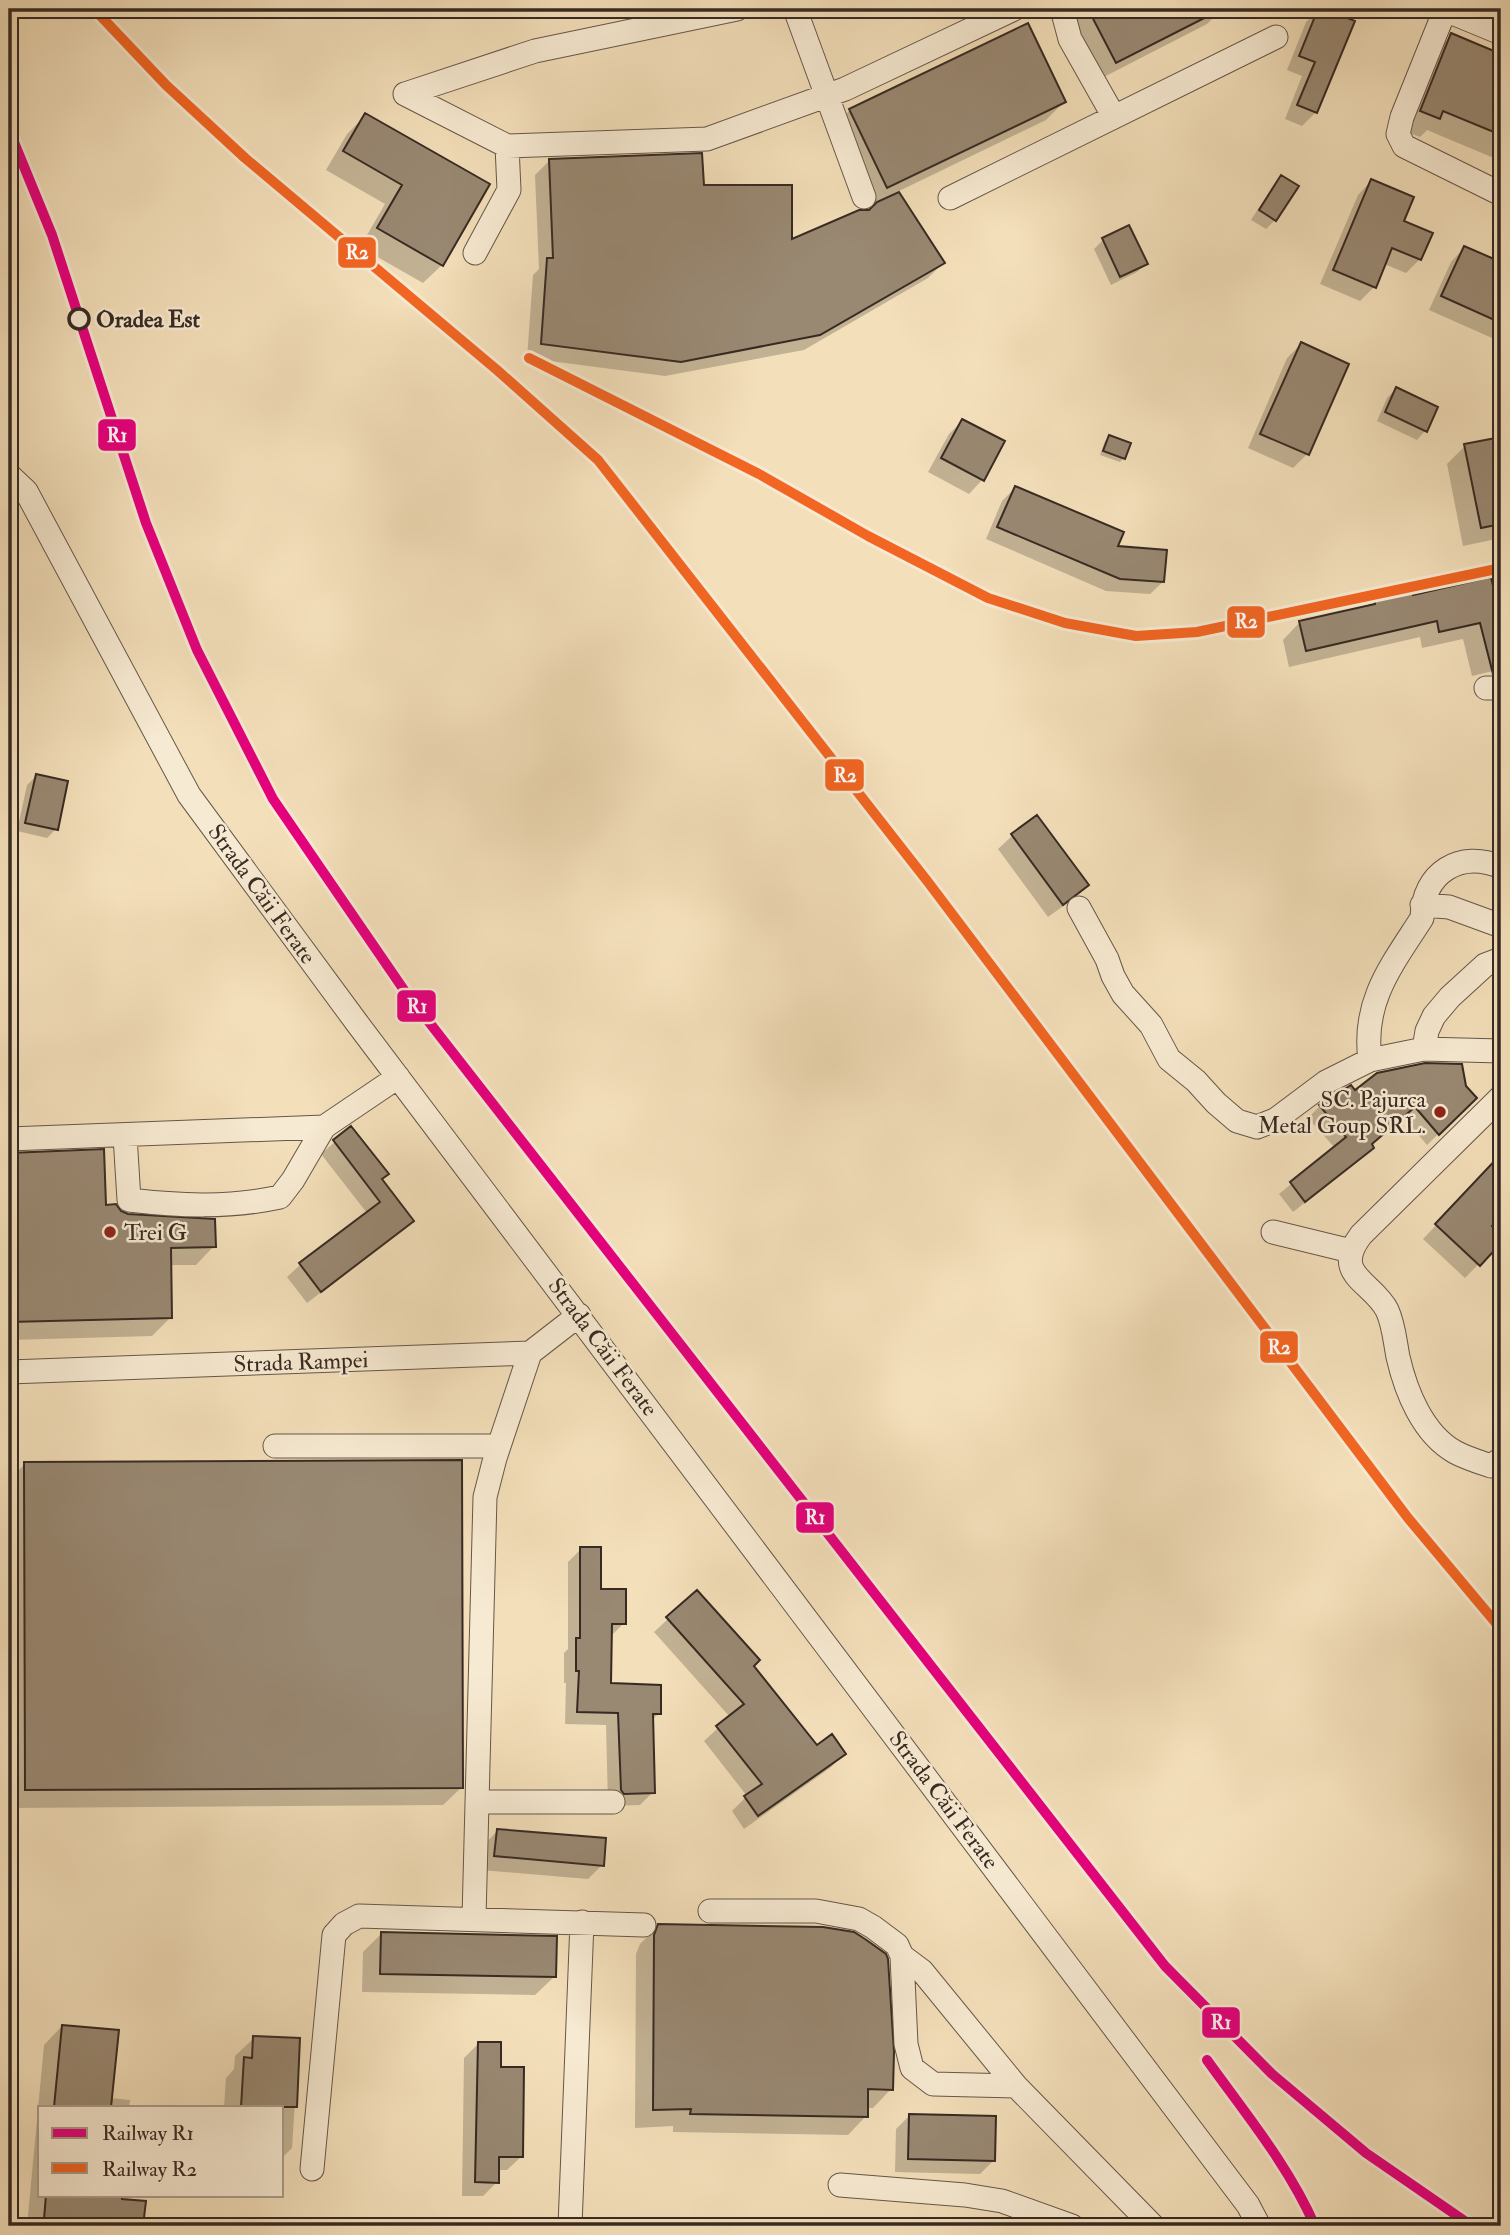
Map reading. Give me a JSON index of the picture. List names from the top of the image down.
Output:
{
  "streets": {
    "street": ["Strada Căii Ferate", "Strada Rampei"]
  },
  "places": ["Oradea Est", "SC. Pajurca Metal Goup SRL.", "Trei G"],
  "lines": ["rail line R2", "rail line R1"],
  "legend": ["Railway R1", "Railway R2"]
}
